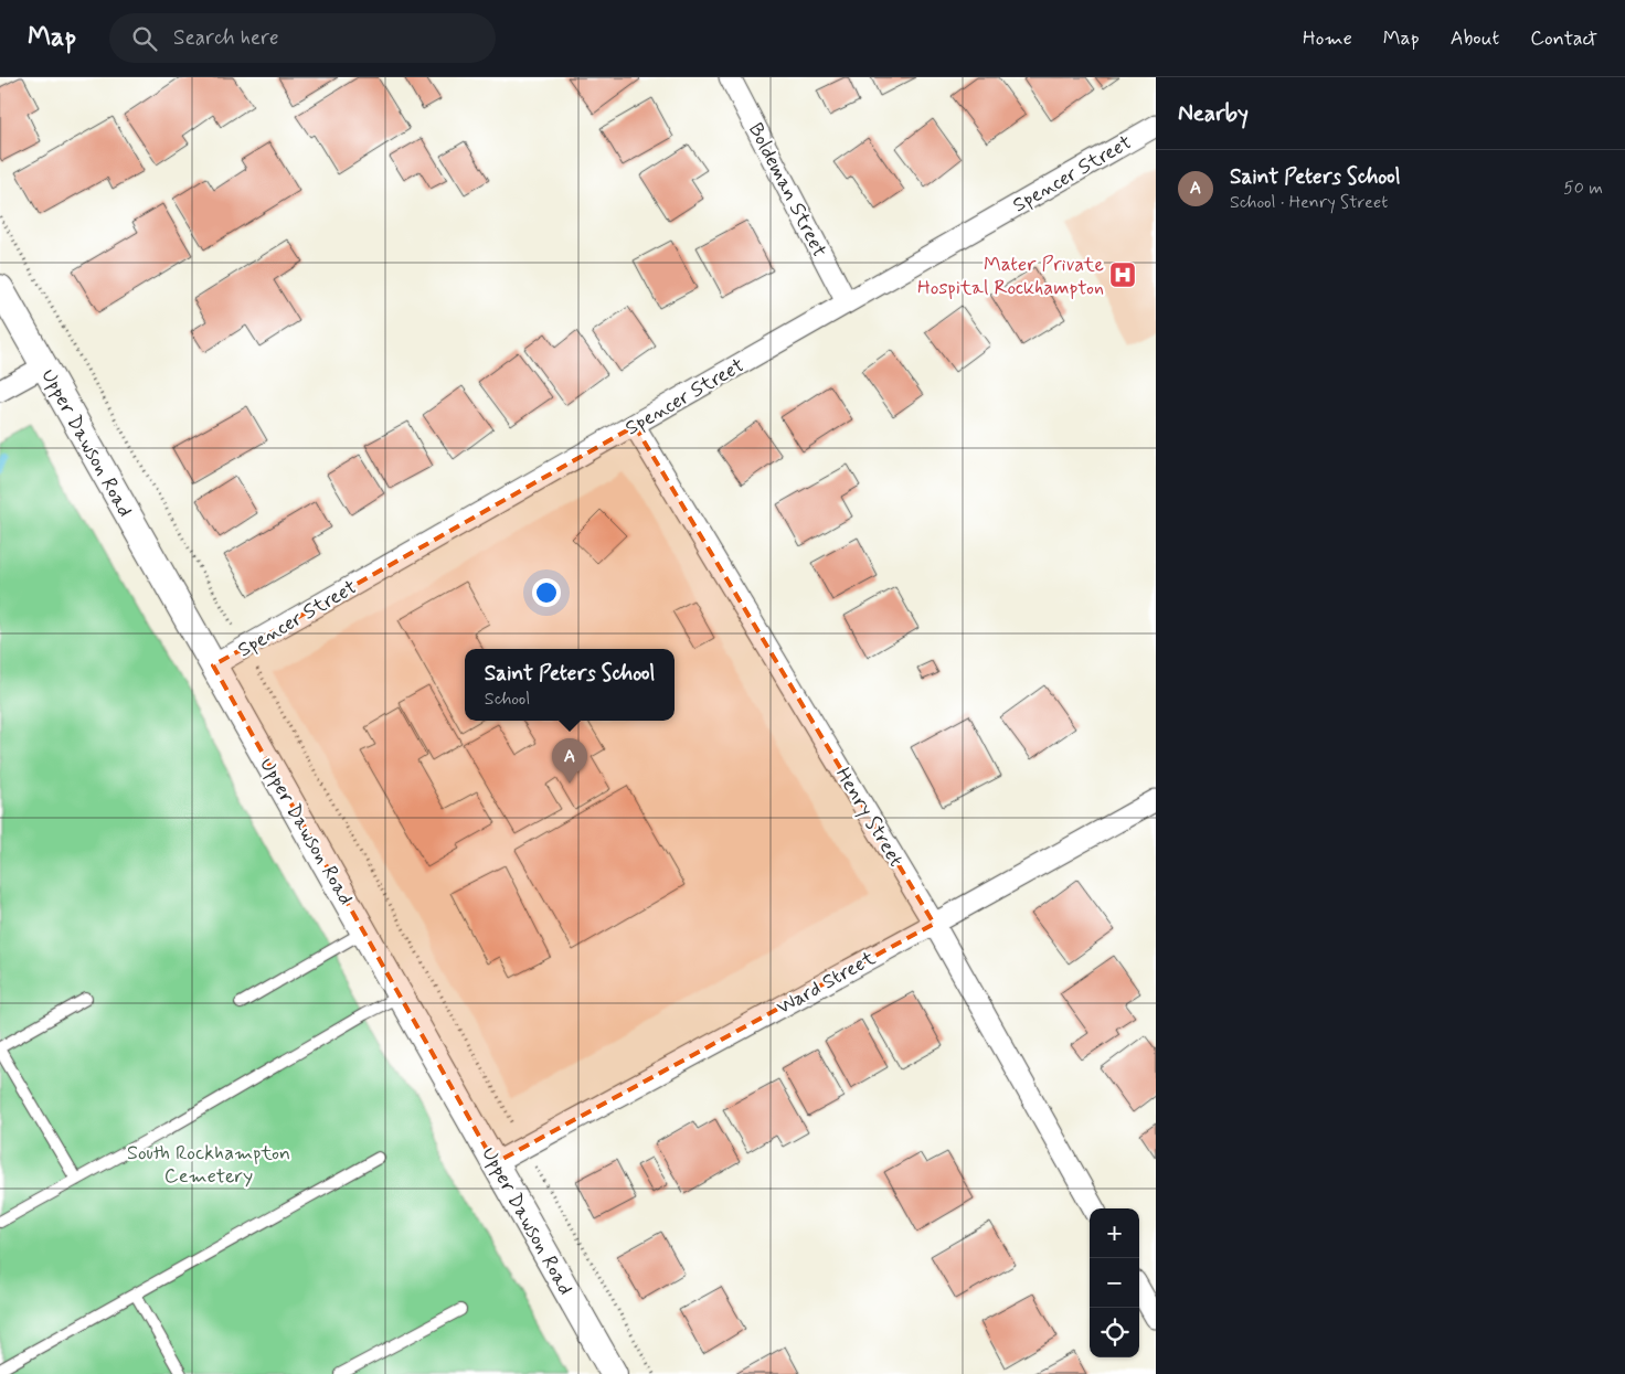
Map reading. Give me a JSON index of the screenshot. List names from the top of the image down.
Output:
{
  "streets": {
    "street": [
      "Spencer Street",
      "Boldeman Street",
      "Upper Dawson Road",
      "Henry Street",
      "Ward Street"
    ]
  },
  "crossings": [
    ["Spencer Street", "Boldeman Street"],
    ["Spencer Street", "Upper Dawson Road"],
    ["Spencer Street", "Henry Street"],
    ["Upper Dawson Road", "Ward Street"],
    ["Henry Street", "Ward Street"]
  ],
  "parks": ["South Rockhampton Cemetery"],
  "places": {
    "hospital": ["Mater Private Hospital Rockhampton"]
  },
  "page": {
    "header": "Map",
    "search": "Search here",
    "nav": [
      "Home",
      "Map",
      "About",
      "Contact"
    ],
    "heading": "Nearby",
    "list": [
      {
        "mark": "A",
        "name": "Saint Peters School",
        "note": "School · Henry Street",
        "value": "50 m"
      }
    ],
    "popup": ["Saint Peters School", "School"],
    "pins": "A",
    "map_buttons": ["+", "−"]
  }
}
